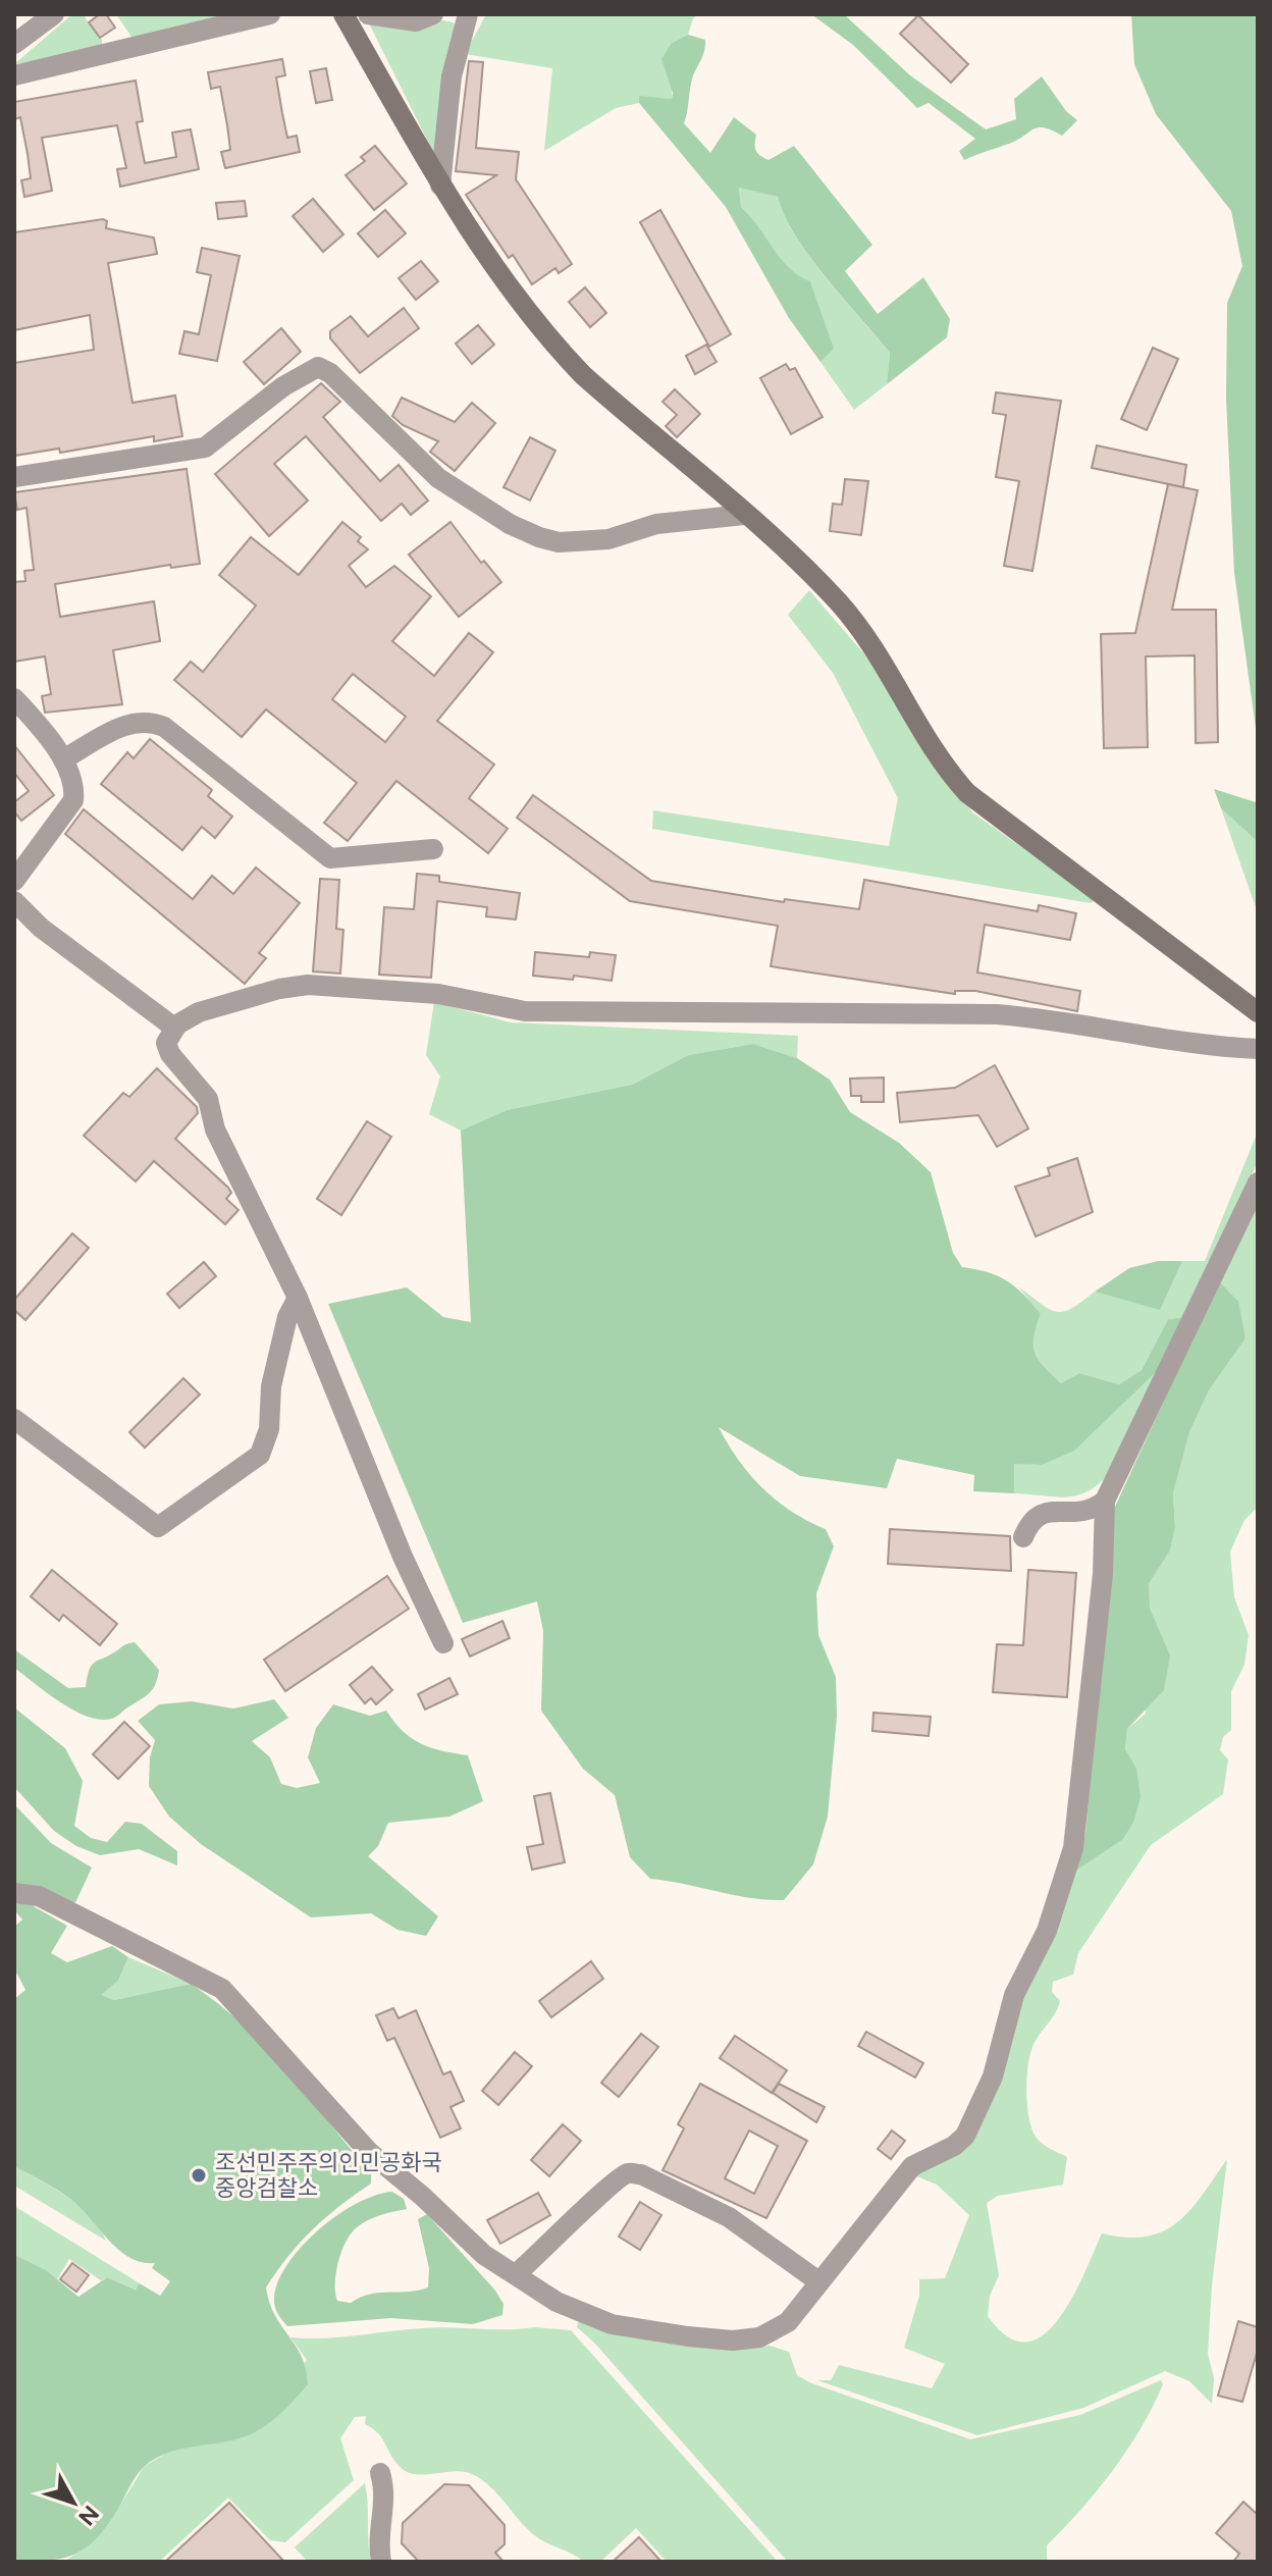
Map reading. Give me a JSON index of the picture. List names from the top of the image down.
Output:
{
  "places": ["조선민주주의인민공화국 중앙검찰소"],
  "north": "bottom right"
}
